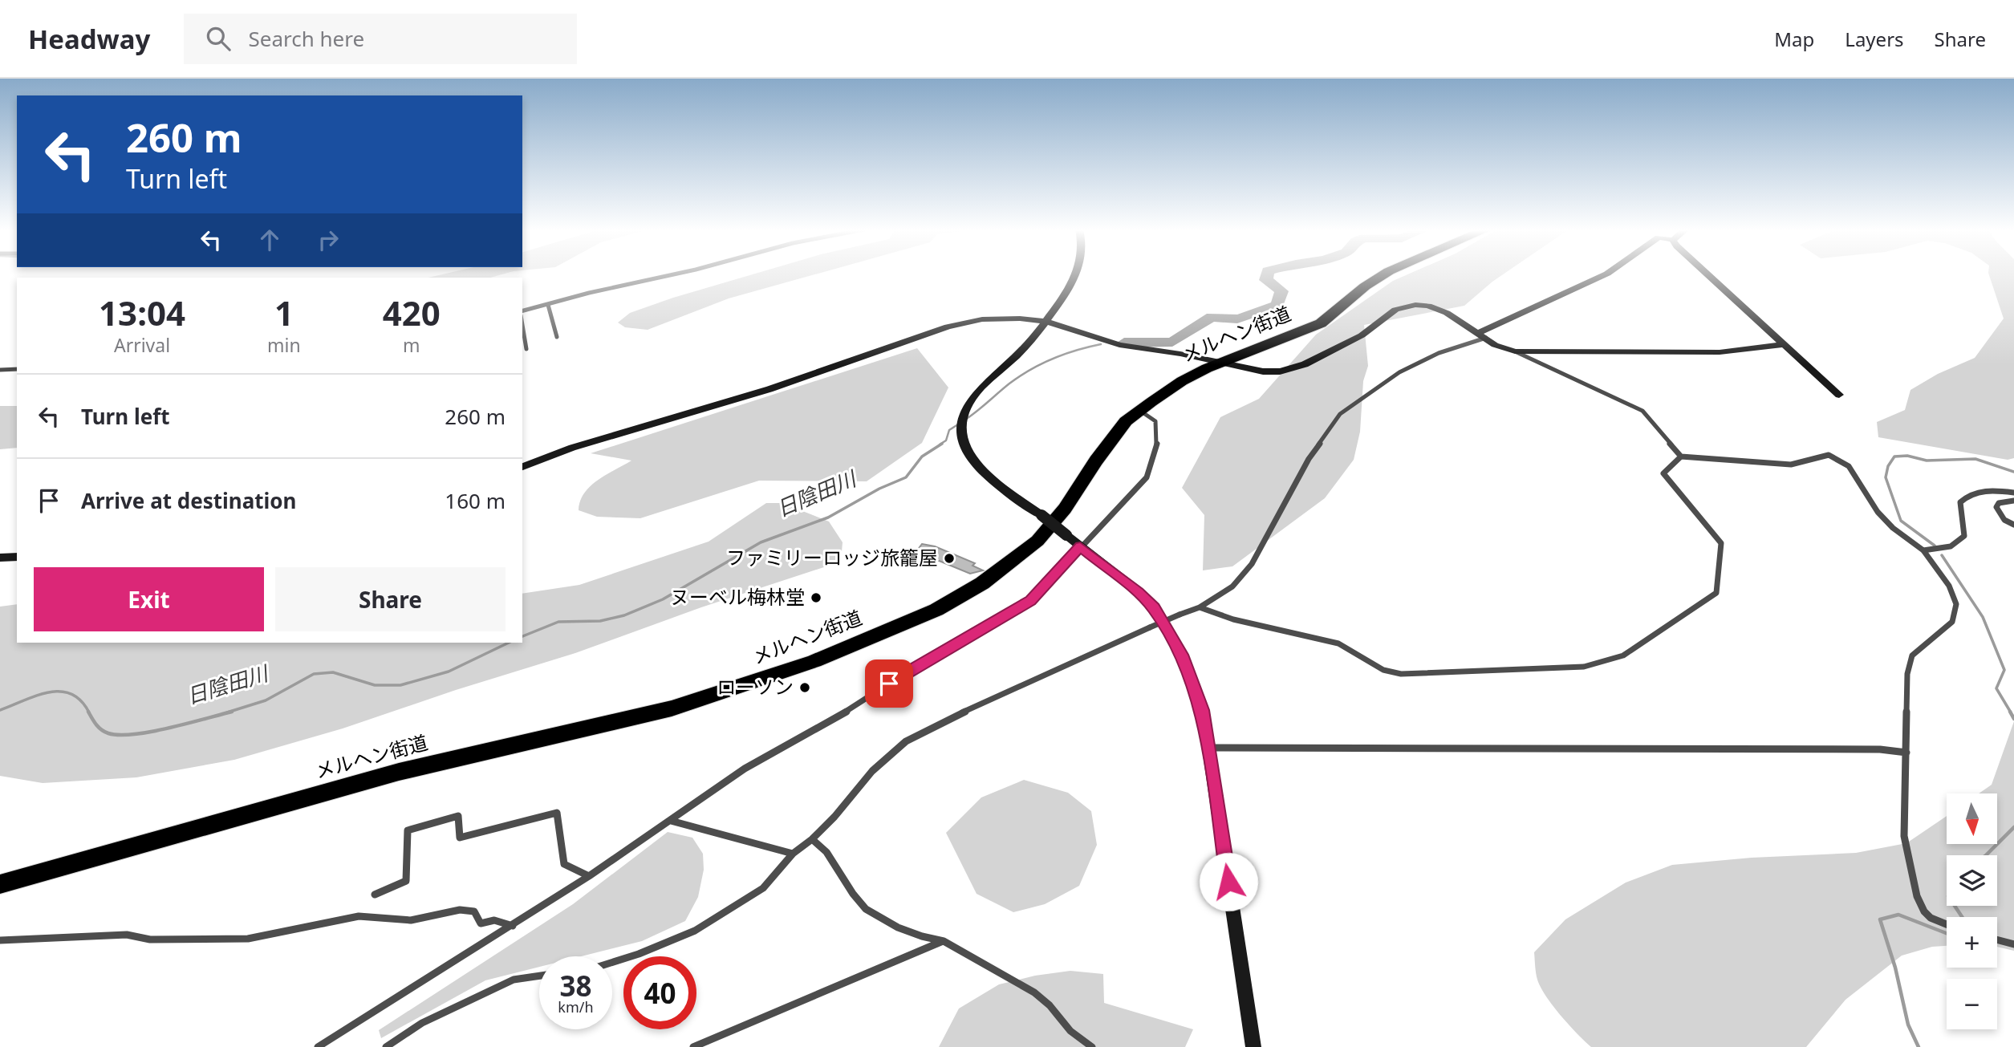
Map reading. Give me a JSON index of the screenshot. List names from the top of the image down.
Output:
{
  "streets": {
    "highway": ["メルヘン街道"]
  },
  "water": ["日陰田川"],
  "places": ["ファミリーロッジ旅籠屋", "ヌーベル梅林堂", "ローソン"],
  "north": "bottom",
  "page": {
    "header": "Headway",
    "search": "Search here",
    "nav": ["Map", "Layers", "Share"],
    "turn": ["260 m", "Turn left"],
    "eta": [
      "13:04",
      "Arrival",
      "1",
      "min",
      "420",
      "m"
    ],
    "list": [
      {
        "name": "Turn left",
        "value": "260 m"
      },
      {
        "name": "Arrive at destination",
        "value": "160 m"
      }
    ],
    "buttons": ["Exit", "Share"],
    "map_buttons": ["+", "−"],
    "speed": "38 km/h",
    "limit": "40"
  }
}
